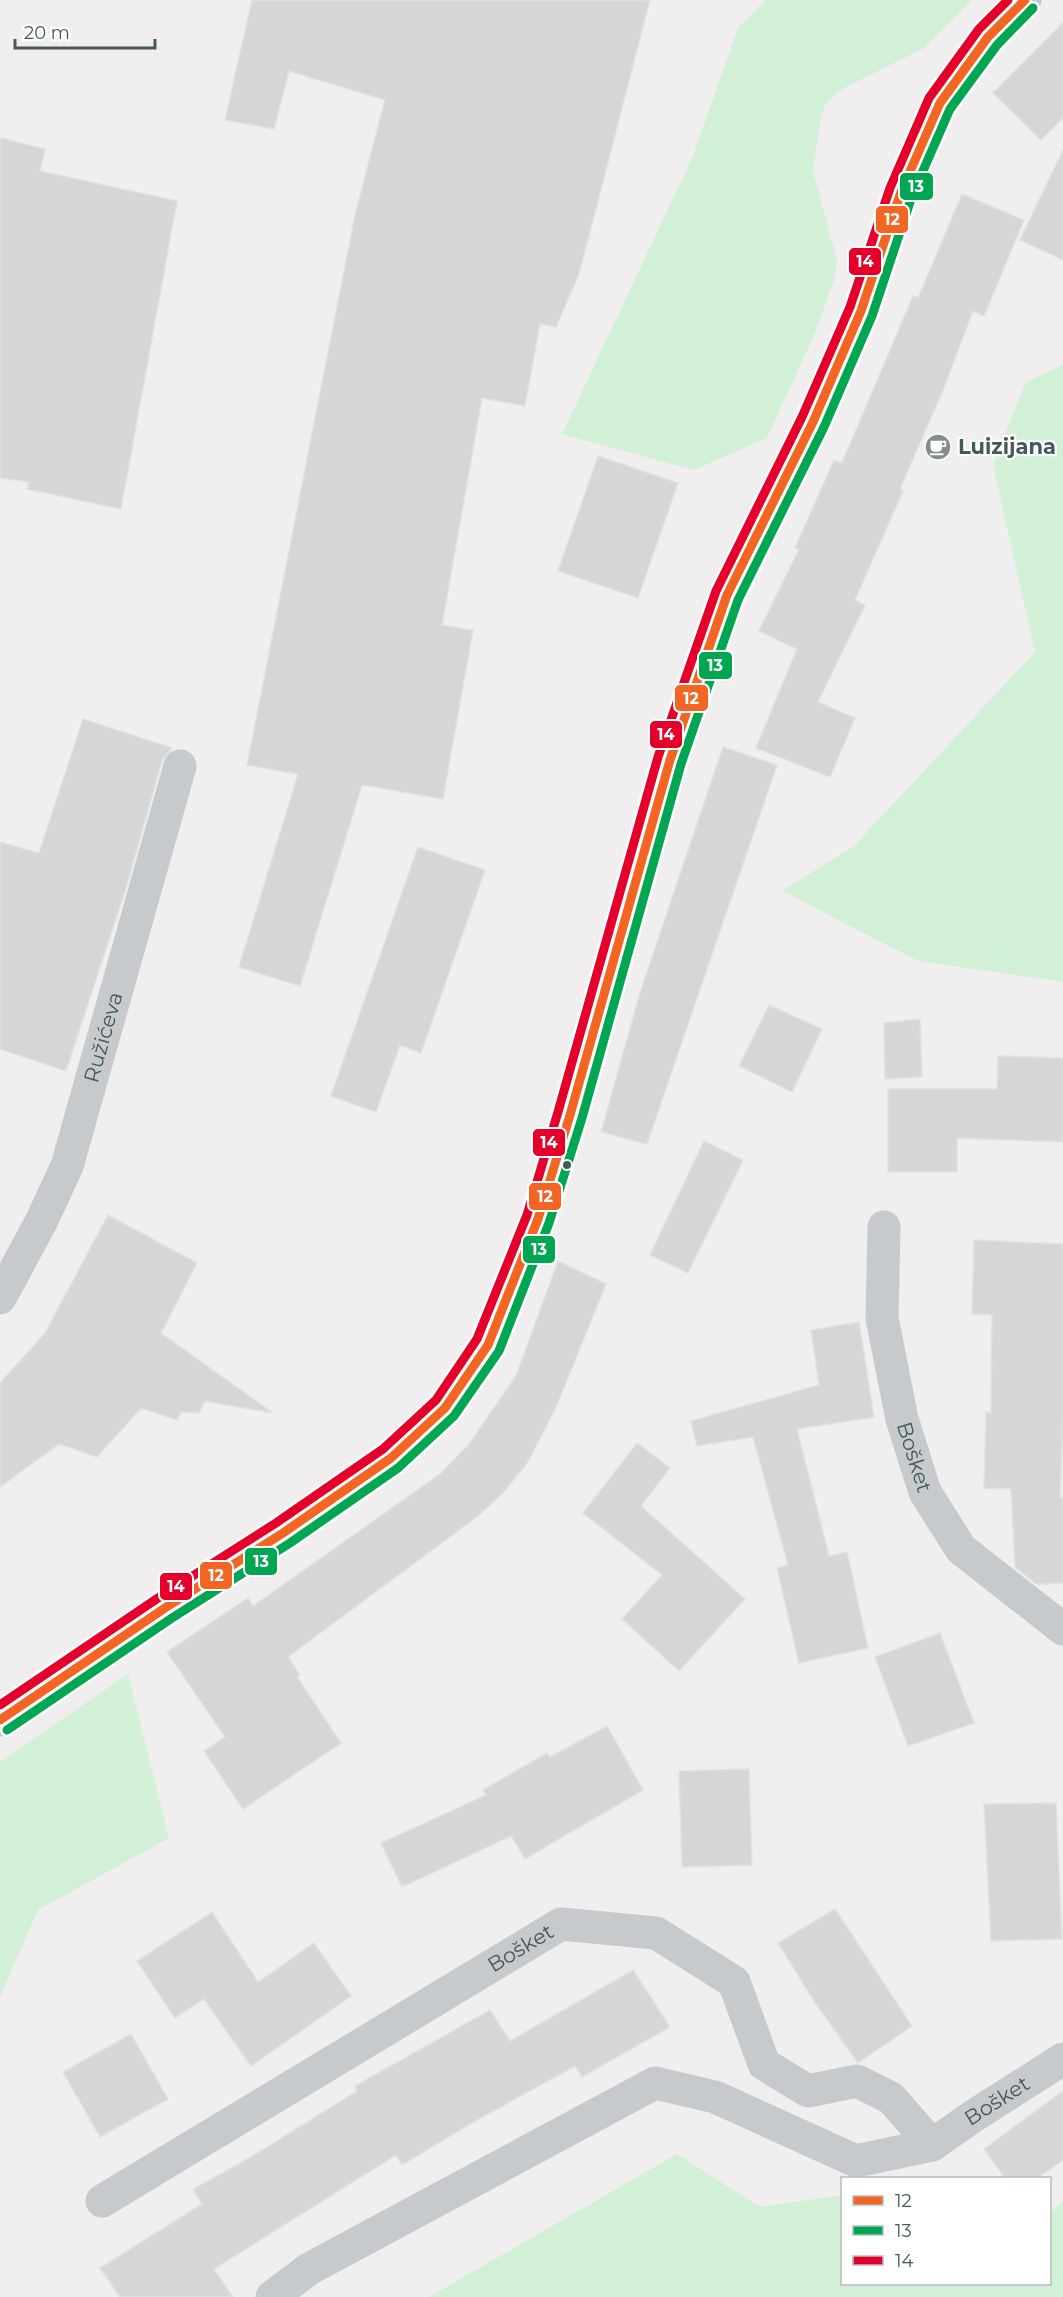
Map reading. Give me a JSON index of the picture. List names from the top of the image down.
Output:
{
  "streets": {
    "street": ["Ružićeva", "Bošket"]
  },
  "places": {
    "cafe": ["Luizijana"]
  },
  "lines": ["transit line 12", "transit line 14", "transit line 13"],
  "legend": ["12", "13", "14"],
  "scale_bar": "20 m"
}
